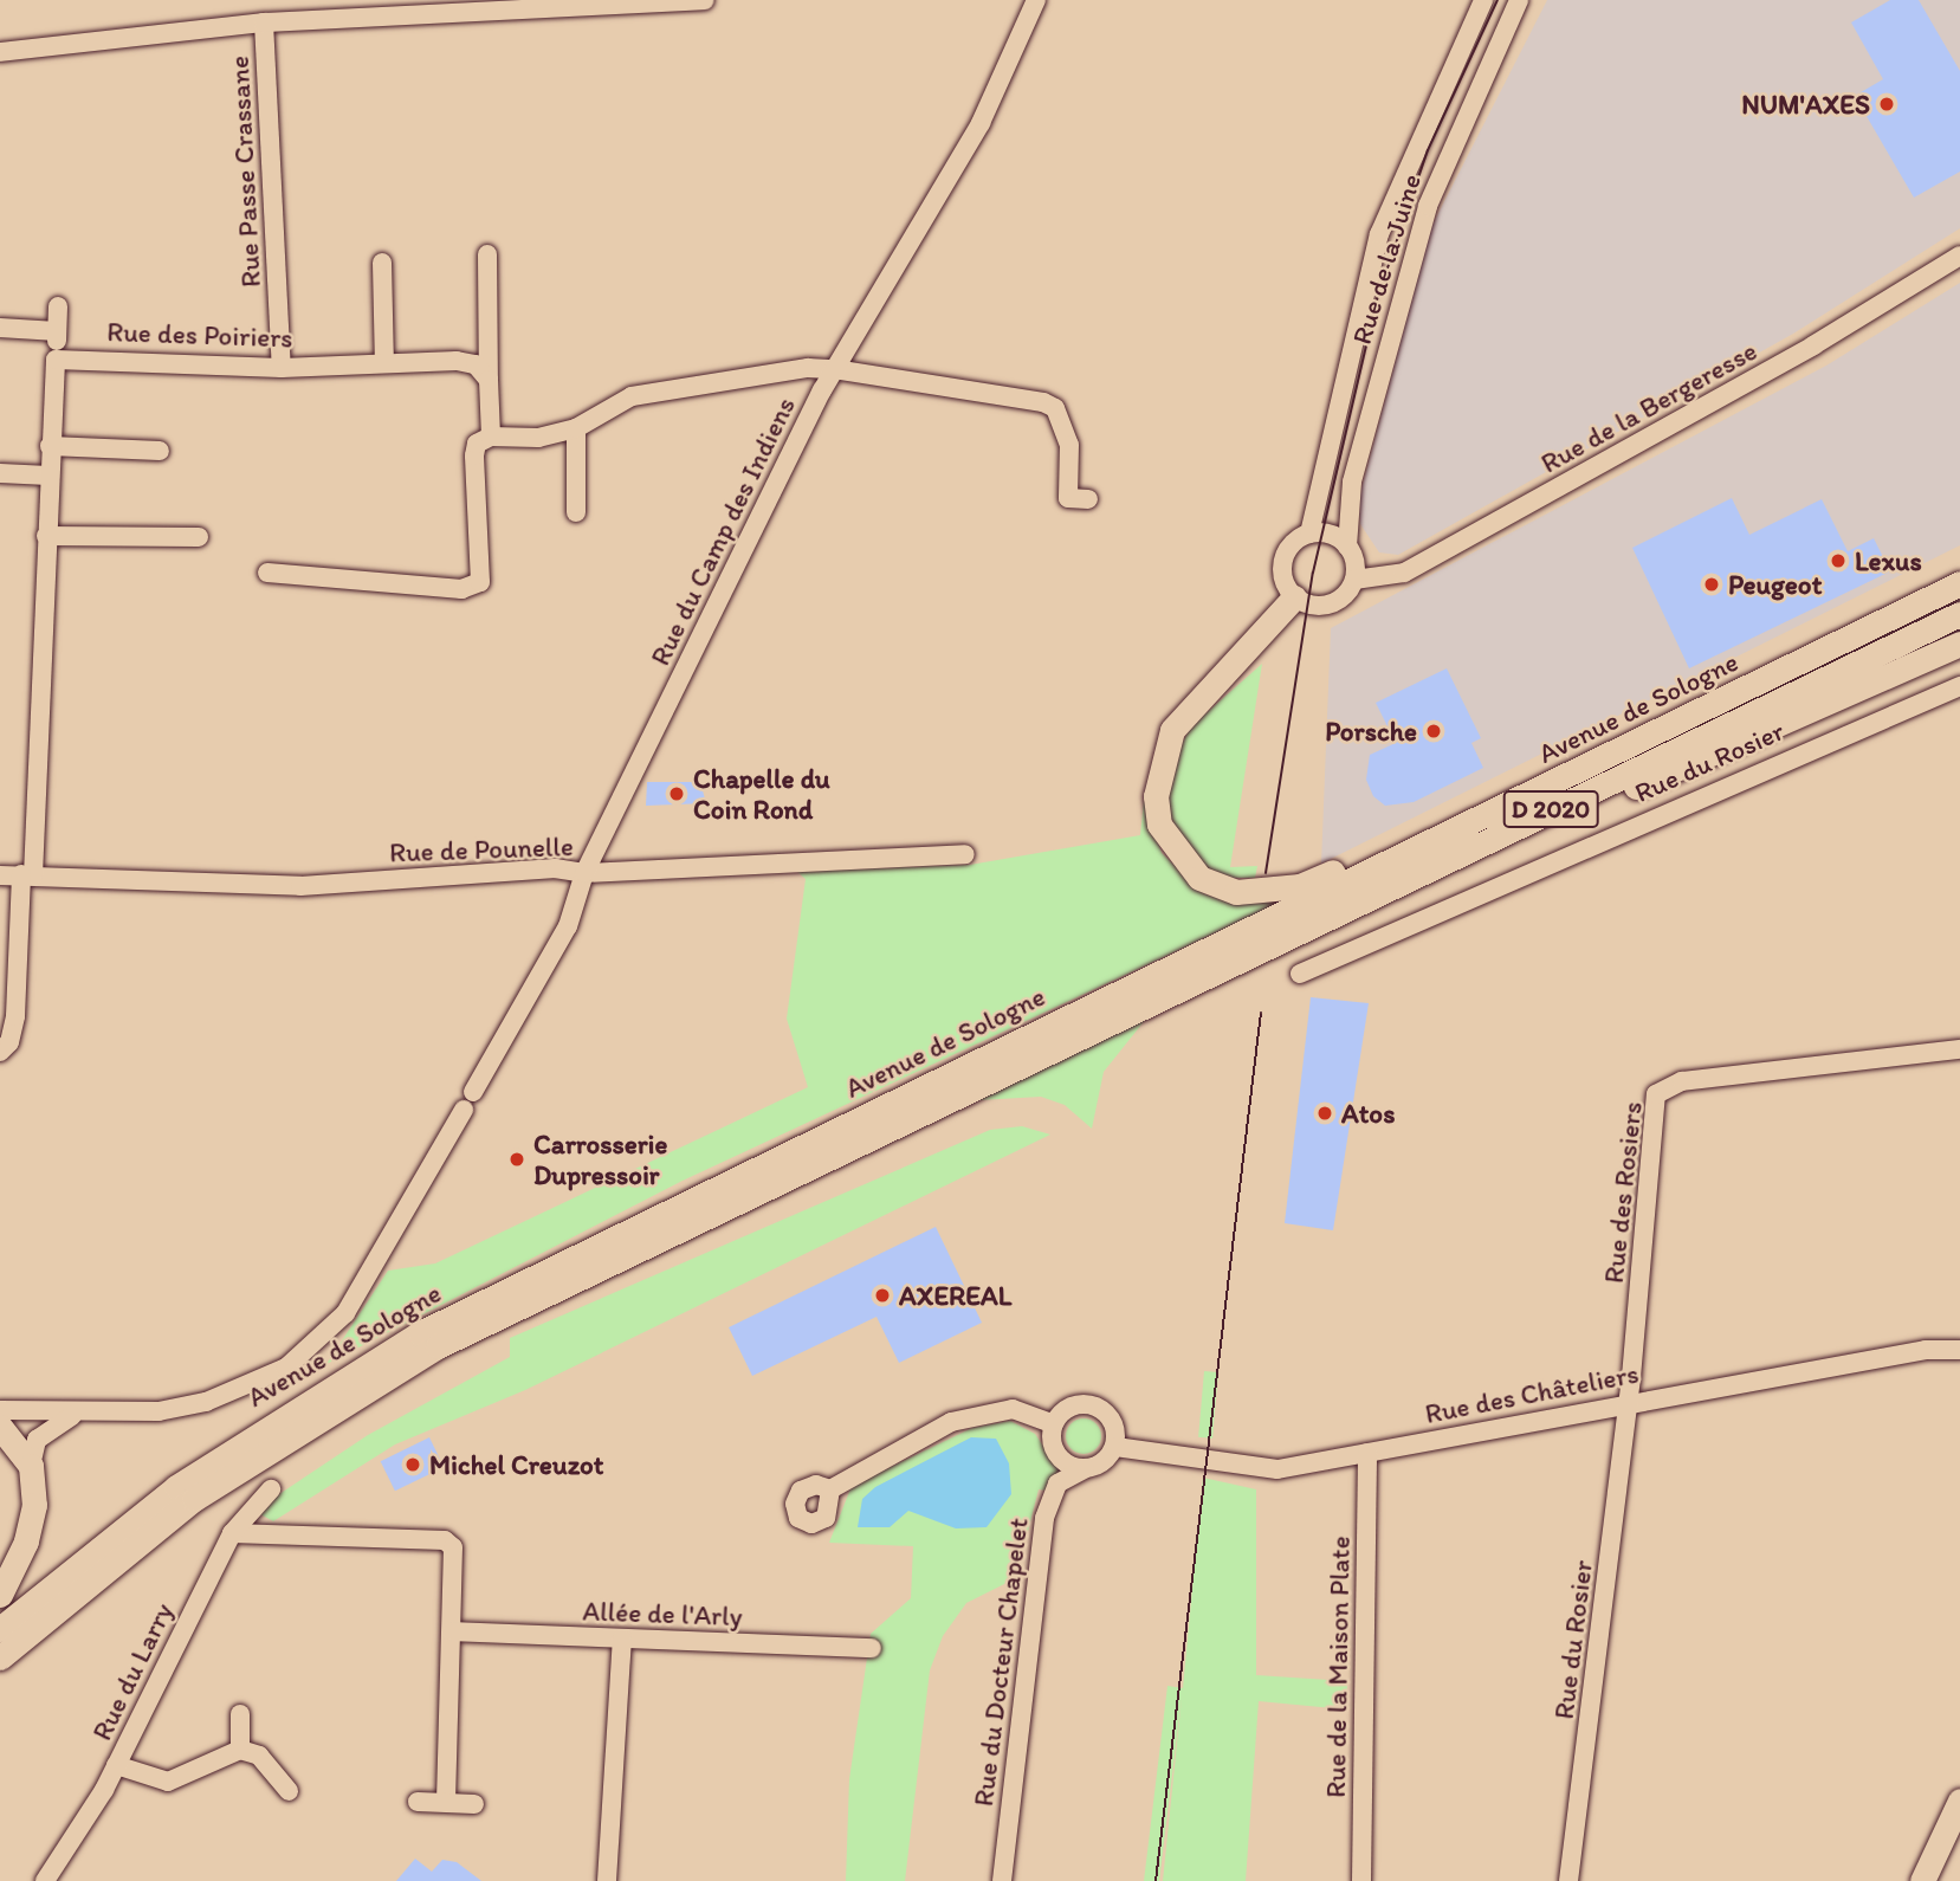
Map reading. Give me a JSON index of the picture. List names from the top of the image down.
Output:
{
  "streets": {
    "main road": ["Avenue de Sologne", "D 2020"],
    "street": [
      "Rue Passe Crassane",
      "Rue de la Juine",
      "Rue des Poiriers",
      "Rue de la Bergeresse",
      "Rue du Camp des Indiens",
      "Rue du Rosier",
      "Rue de Pounelle",
      "Rue des Rosiers",
      "Rue des Châteliers",
      "Allée de l'Arly",
      "Rue du Docteur Chapelet",
      "Rue de la Maison Plate",
      "Rue du Larry"
    ]
  },
  "crossings": [
    ["Rue Passe Crassane", "Rue des Poiriers"],
    ["Rue de la Juine", "Rue de la Bergeresse"],
    ["Rue du Camp des Indiens", "Rue de Pounelle"],
    ["Rue du Rosier", "Rue des Rosiers"],
    ["Rue du Rosier", "Rue des Châteliers"],
    ["Rue des Rosiers", "Rue des Châteliers"],
    ["Rue des Châteliers", "Rue du Docteur Chapelet"],
    ["Rue des Châteliers", "Rue de la Maison Plate"]
  ],
  "places": [
    "NUM'AXES",
    "Lexus",
    "Peugeot",
    "Porsche",
    "Chapelle du Coin Rond",
    "Atos",
    "Carrosserie Dupressoir",
    "AXEREAL",
    "Michel Creuzot"
  ]
}
